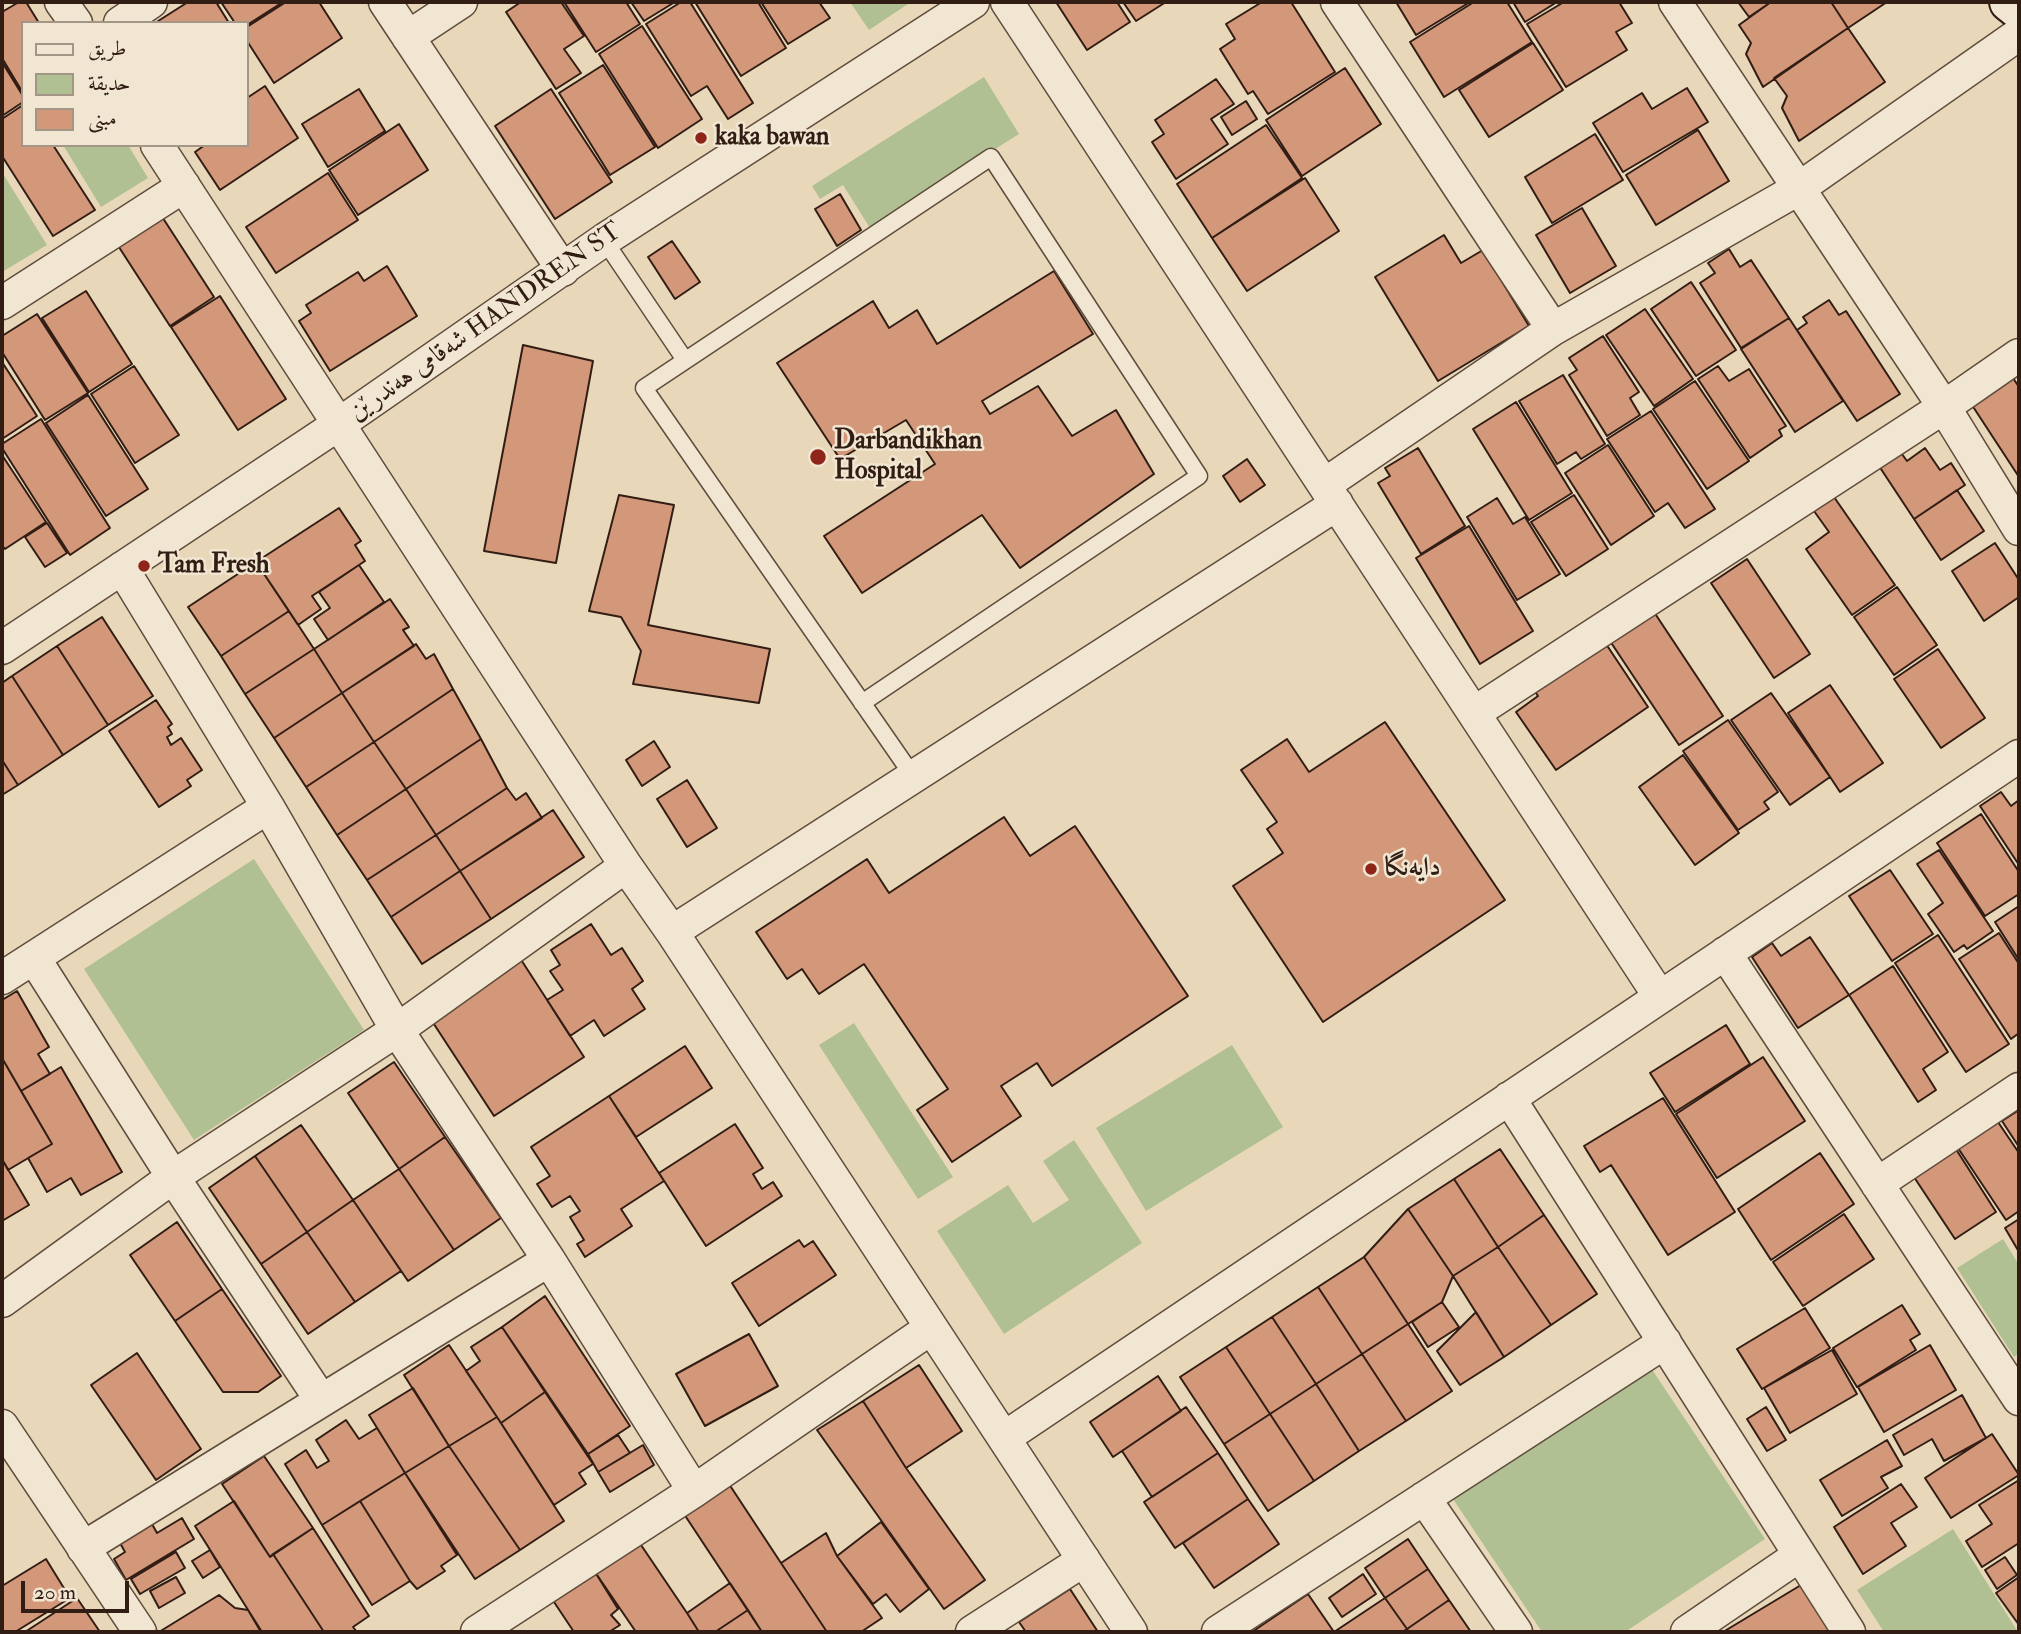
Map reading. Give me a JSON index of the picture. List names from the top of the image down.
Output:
{
  "streets": {
    "street": ["شەقامی هەندرێن HANDREN ST"]
  },
  "places": [
    "kaka bawan",
    "Darbandikhan Hospital",
    "Tam Fresh",
    "دایەنگا"
  ],
  "legend": ["طريق", "حديقة", "مبنى"],
  "scale_bar": "20 m"
}
